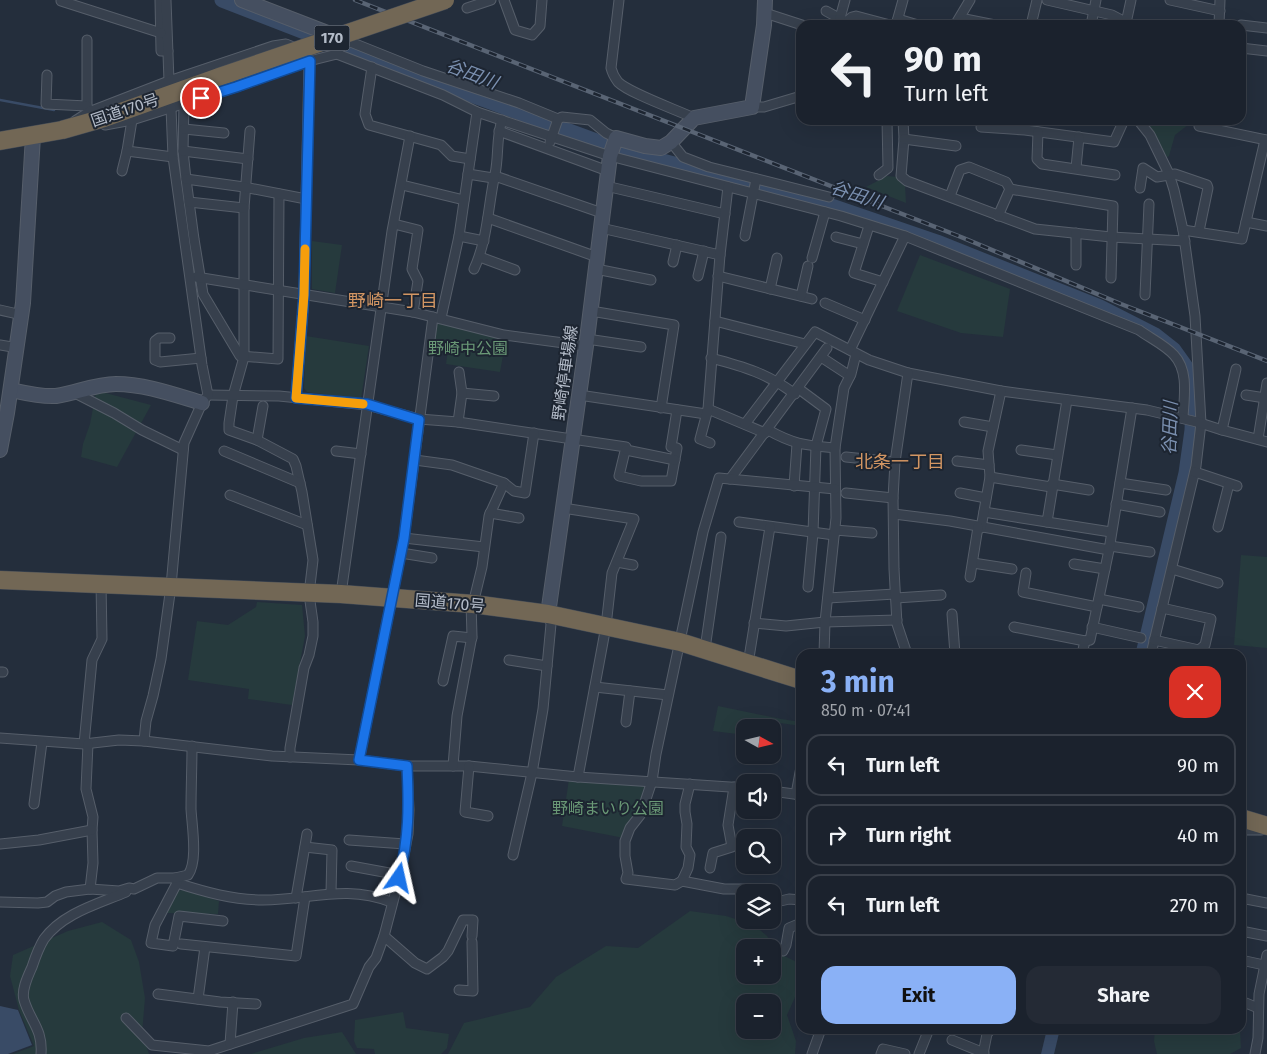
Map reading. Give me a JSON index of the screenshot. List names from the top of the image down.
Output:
{
  "streets": {
    "highway": ["170", "国道170号"],
    "street": ["野崎停車場線"]
  },
  "crossings": [
    ["国道170号", "野崎停車場線"]
  ],
  "districts": ["野崎一丁目", "北条一丁目"],
  "water": ["谷田川"],
  "parks": ["野崎中公園", "野崎まいり公園"],
  "north": "right",
  "page": {
    "turn": ["90 m", "Turn left"],
    "heading": ["3 min", "850 m · 07:41"],
    "map_buttons": ["+", "−"],
    "list": [
      {
        "name": "Turn left",
        "value": "90 m"
      },
      {
        "name": "Turn right",
        "value": "40 m"
      },
      {
        "name": "Turn left",
        "value": "270 m"
      }
    ],
    "buttons": ["Exit", "Share"]
  }
}
